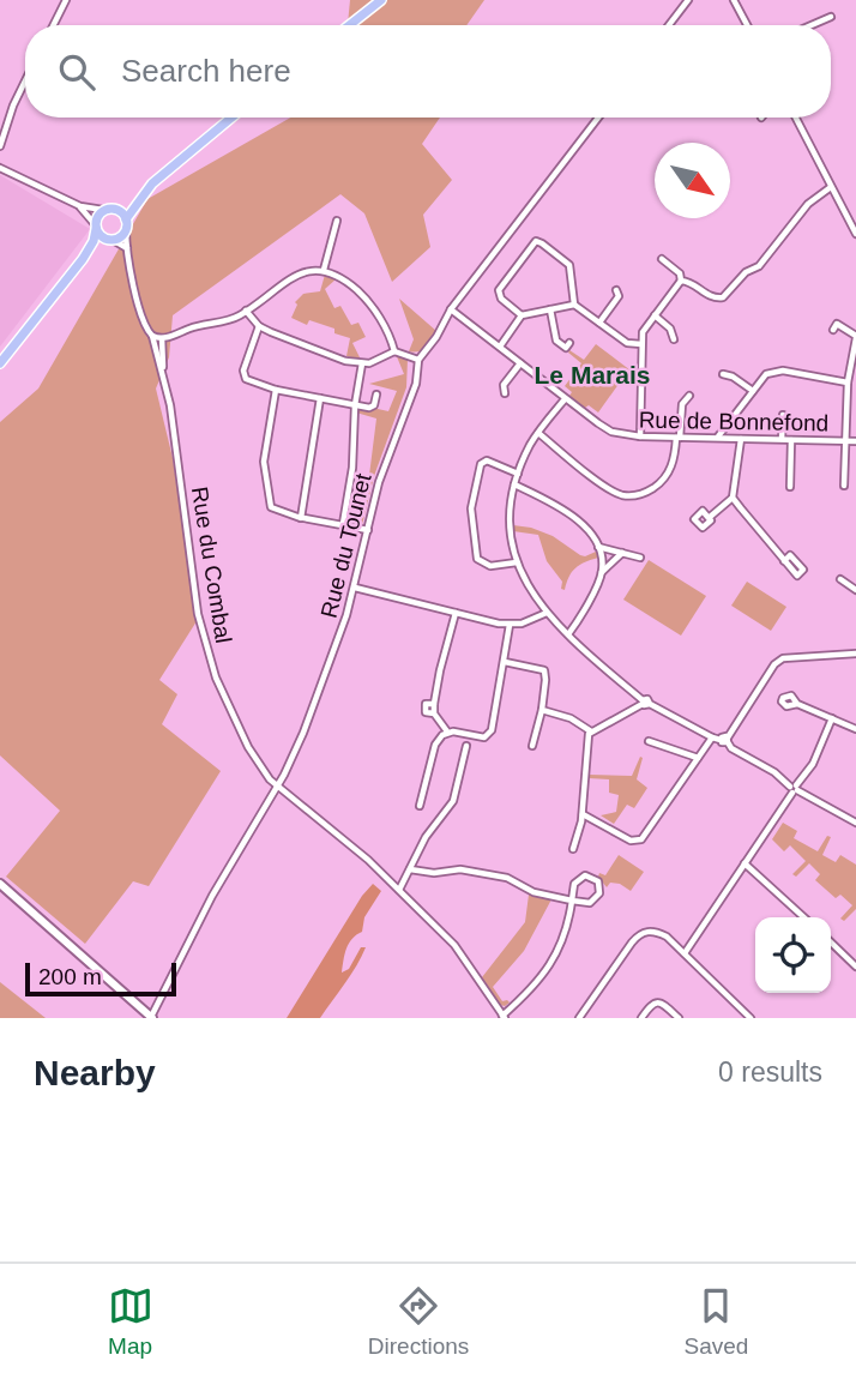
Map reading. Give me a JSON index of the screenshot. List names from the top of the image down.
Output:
{
  "streets": {
    "street": ["Rue de Bonnefond", "Rue du Tounet", "Rue du Combal"]
  },
  "crossings": [
    ["Rue de Bonnefond", "Rue du Tounet"],
    ["Rue du Tounet", "Rue du Combal"]
  ],
  "districts": ["Le Marais"],
  "scale_bar": "200 m",
  "north": "bottom right",
  "page": {
    "search": "Search here",
    "scale": "200 m",
    "heading": ["Nearby", "0 results"],
    "nav": ["Map", "Directions", "Saved"]
  }
}
